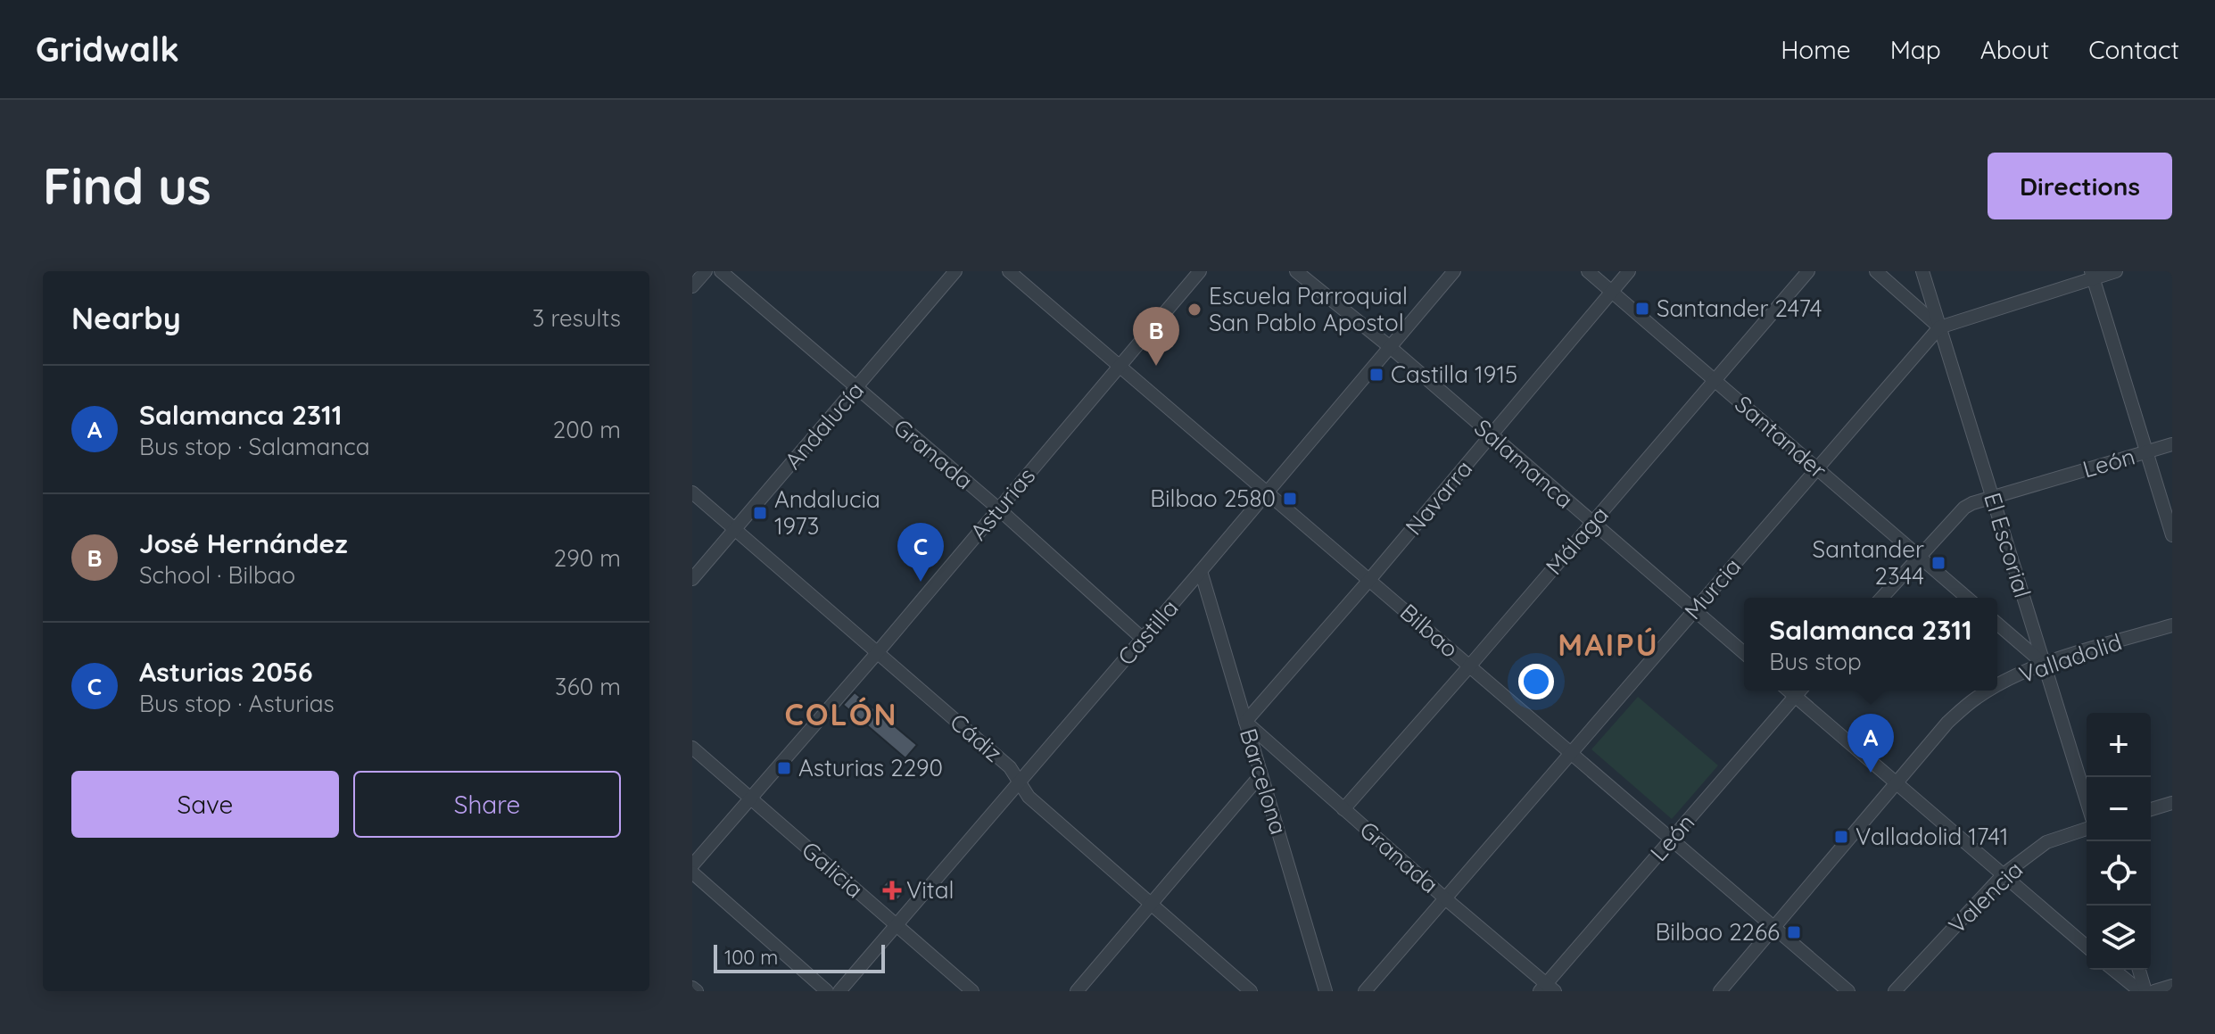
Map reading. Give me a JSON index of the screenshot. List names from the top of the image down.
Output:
{
  "streets": {
    "street": [
      "Andalucía",
      "Santander",
      "Granada",
      "León",
      "Salamanca",
      "Navarra",
      "Asturias",
      "Málaga",
      "El Escorial",
      "Murcia",
      "Bilbao",
      "Castilla",
      "Valladolid",
      "Cádiz",
      "Barcelona",
      "Galicia",
      "Valencia"
    ]
  },
  "crossings": [
    ["Andalucía", "Granada"],
    ["Andalucía", "Cádiz"],
    ["Santander", "León"],
    ["Santander", "Navarra"],
    ["Santander", "Málaga"],
    ["Santander", "Murcia"],
    ["Granada", "León"],
    ["Granada", "Navarra"],
    ["Granada", "Asturias"],
    ["Granada", "Málaga"],
    ["Granada", "Murcia"],
    ["Granada", "Castilla"],
    ["Granada", "Barcelona"],
    ["León", "El Escorial"],
    ["León", "Bilbao"],
    ["Salamanca", "Navarra"],
    ["Salamanca", "Málaga"],
    ["Salamanca", "Murcia"],
    ["Salamanca", "Castilla"],
    ["Navarra", "Bilbao"],
    ["Navarra", "Barcelona"],
    ["Asturias", "Bilbao"],
    ["Asturias", "Cádiz"],
    ["Asturias", "Galicia"],
    ["Málaga", "Bilbao"],
    ["El Escorial", "Murcia"],
    ["El Escorial", "Valladolid"],
    ["Murcia", "Bilbao"],
    ["Bilbao", "Castilla"],
    ["Bilbao", "Valladolid"],
    ["Castilla", "Cádiz"],
    ["Castilla", "Barcelona"],
    ["Castilla", "Galicia"]
  ],
  "districts": ["MAIPÚ", "COLÓN"],
  "places": {
    "transit": [
      "Santander 2474",
      "Castilla 1915",
      "Bilbao 2580",
      "Andalucia 1973",
      "Santander 2344",
      "Asturias 2290",
      "Valladolid 1741",
      "Bilbao 2266"
    ],
    "other": ["Escuela Parroquial San Pablo Apostol"],
    "health": ["Vital"]
  },
  "scale_bar": "100 m",
  "page": {
    "header": "Gridwalk",
    "nav": [
      "Home",
      "Map",
      "About",
      "Contact"
    ],
    "buttons": [
      "Directions",
      ["Save", "Share"]
    ],
    "title": "Find us",
    "heading": ["Nearby", "3 results"],
    "pins": ["B", "C", "A"],
    "list": [
      {
        "mark": "A",
        "name": "Salamanca 2311",
        "note": "Bus stop · Salamanca",
        "value": "200 m"
      },
      {
        "mark": "B",
        "name": "José Hernández",
        "note": "School · Bilbao",
        "value": "290 m"
      },
      {
        "mark": "C",
        "name": "Asturias 2056",
        "note": "Bus stop · Asturias",
        "value": "360 m"
      }
    ],
    "popup": ["Salamanca 2311", "Bus stop"],
    "map_buttons": ["+", "−"],
    "scale": "100 m"
  }
}
